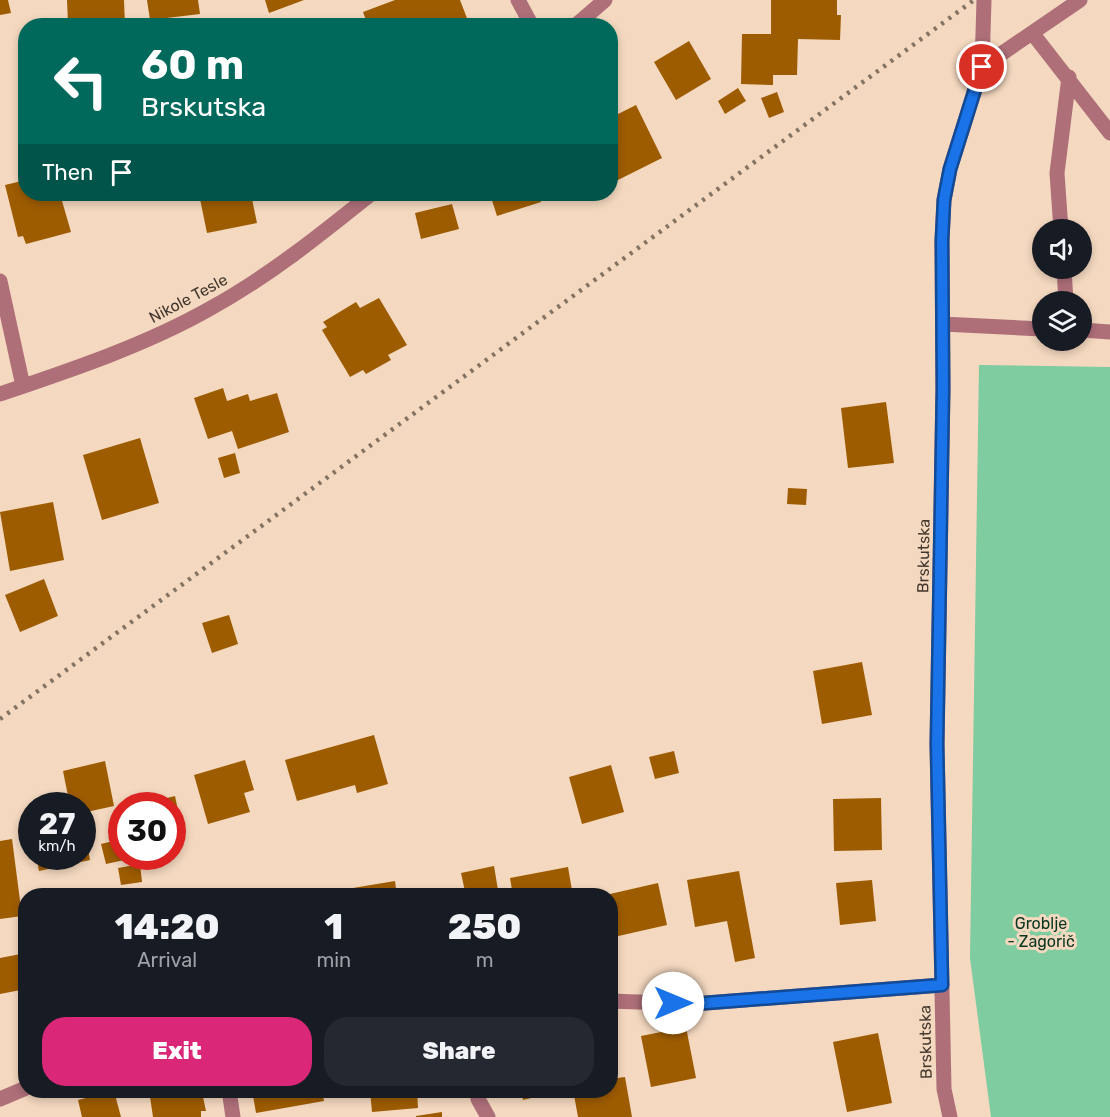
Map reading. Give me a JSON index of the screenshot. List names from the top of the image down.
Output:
{
  "streets": {
    "street": ["Nikole Tesle", "Brskutska"]
  },
  "parks": ["Groblje - Zagorič"],
  "page": {
    "turn": ["60 m", "Brskutska"],
    "then": "Then",
    "speed": "27 km/h",
    "limit": "30",
    "eta": [
      "14:20",
      "Arrival",
      "1",
      "min",
      "250",
      "m"
    ],
    "buttons": ["Exit", "Share"]
  }
}
